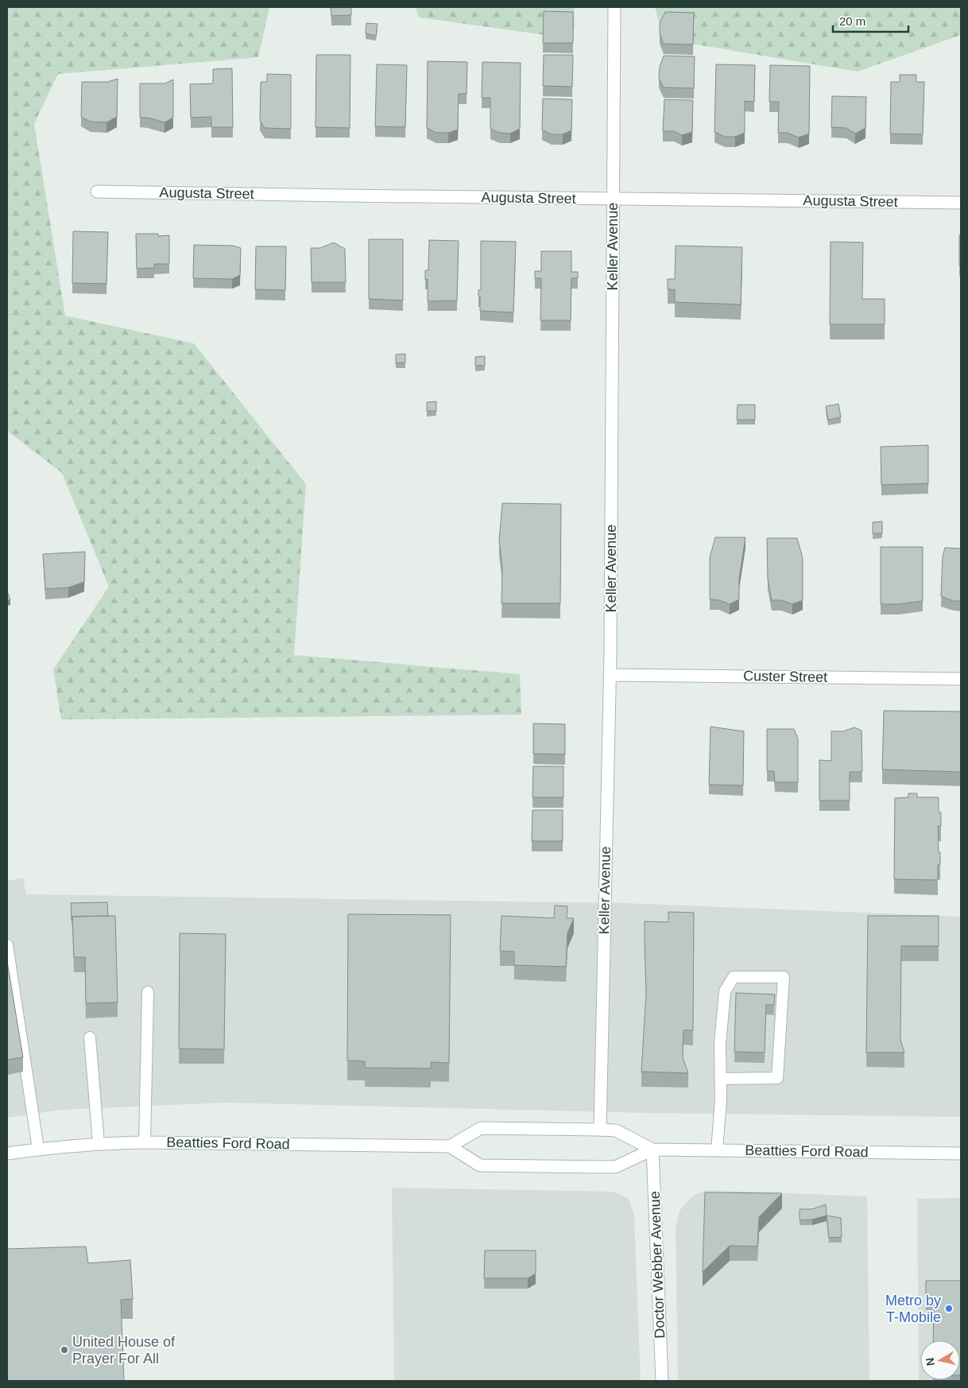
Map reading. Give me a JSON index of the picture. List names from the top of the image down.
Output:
{
  "streets": {
    "street": [
      "Augusta Street",
      "Keller Avenue",
      "Custer Street",
      "Beatties Ford Road",
      "Doctor Webber Avenue"
    ]
  },
  "crossings": [
    ["Augusta Street", "Keller Avenue"],
    ["Keller Avenue", "Custer Street"],
    ["Keller Avenue", "Beatties Ford Road"],
    ["Beatties Ford Road", "Doctor Webber Avenue"]
  ],
  "places": ["Metro by T-Mobile", "United House of Prayer For All"],
  "scale_bar": "20 m",
  "north": "left"
}
